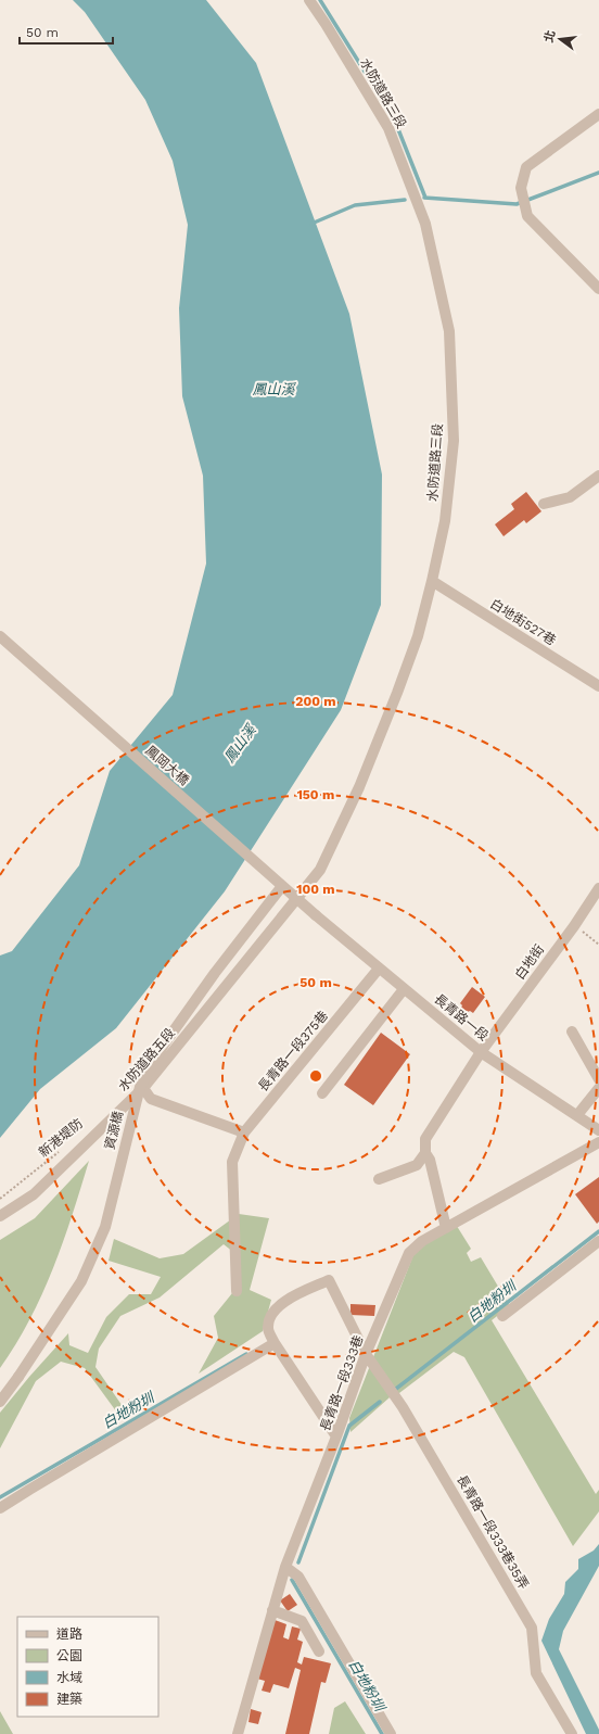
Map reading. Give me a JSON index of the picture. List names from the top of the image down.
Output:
{
  "streets": {
    "street": [
      "水防道路三段",
      "白地街527巷",
      "鳳岡大橋",
      "白地街",
      "長青路一段",
      "長青路一段375巷",
      "水防道路五段",
      "資源橋",
      "長青路一段333巷",
      "長青路一段333巷35弄"
    ],
    "path": ["新港堤防"]
  },
  "crossings": [
    ["水防道路三段", "白地街527巷"],
    ["水防道路三段", "水防道路五段"],
    ["鳳岡大橋", "長青路一段"],
    ["鳳岡大橋", "資源橋"],
    ["白地街", "長青路一段"],
    ["長青路一段", "長青路一段375巷"],
    ["長青路一段333巷", "長青路一段333巷35弄"]
  ],
  "water": ["鳳山溪", "白地粉圳"],
  "legend": [
    "道路",
    "公園",
    "水域",
    "建築"
  ],
  "scale_bar": "50 m",
  "north": "left",
  "rings": [
    "200 m",
    "150 m",
    "100 m",
    "50 m"
  ]
}
